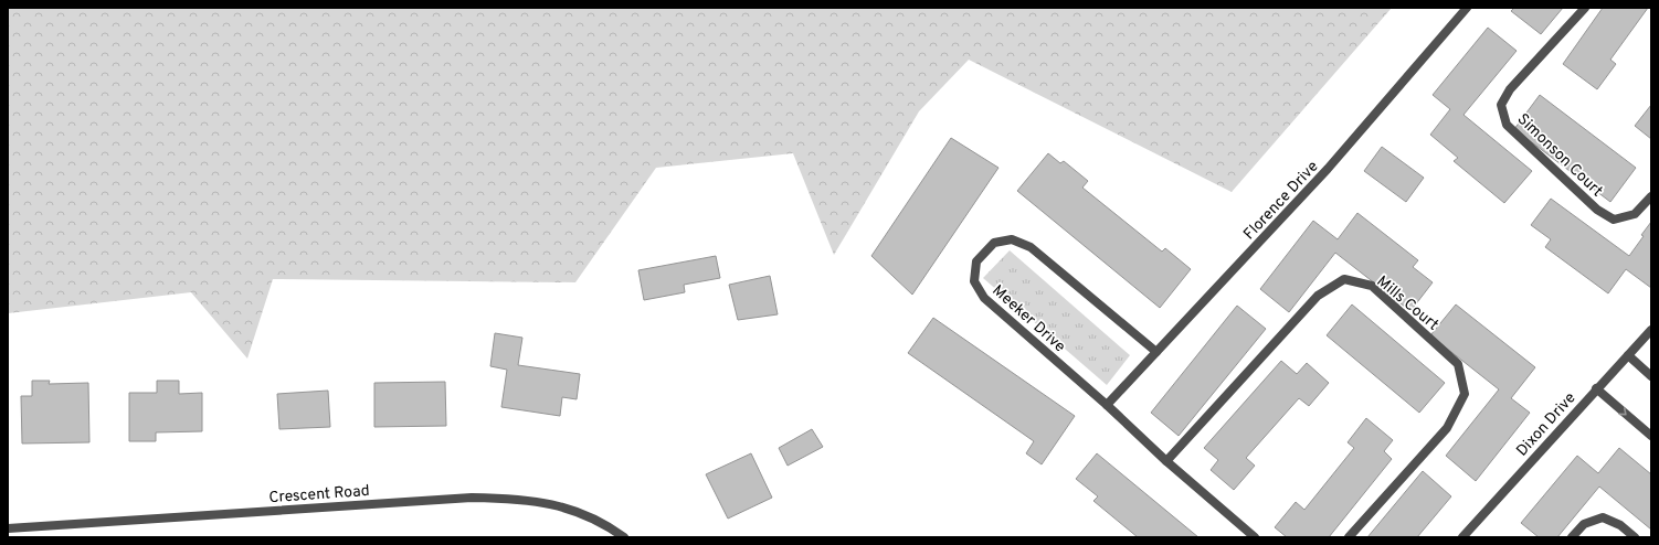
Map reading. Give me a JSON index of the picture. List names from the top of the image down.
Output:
{
  "streets": {
    "street": [
      "Simonson Court",
      "Florence Drive",
      "Mills Court",
      "Meeker Drive",
      "Dixon Drive",
      "Crescent Road"
    ]
  },
  "crossings": [
    ["Florence Drive", "Meeker Drive"],
    ["Mills Court", "Meeker Drive"]
  ]
}
